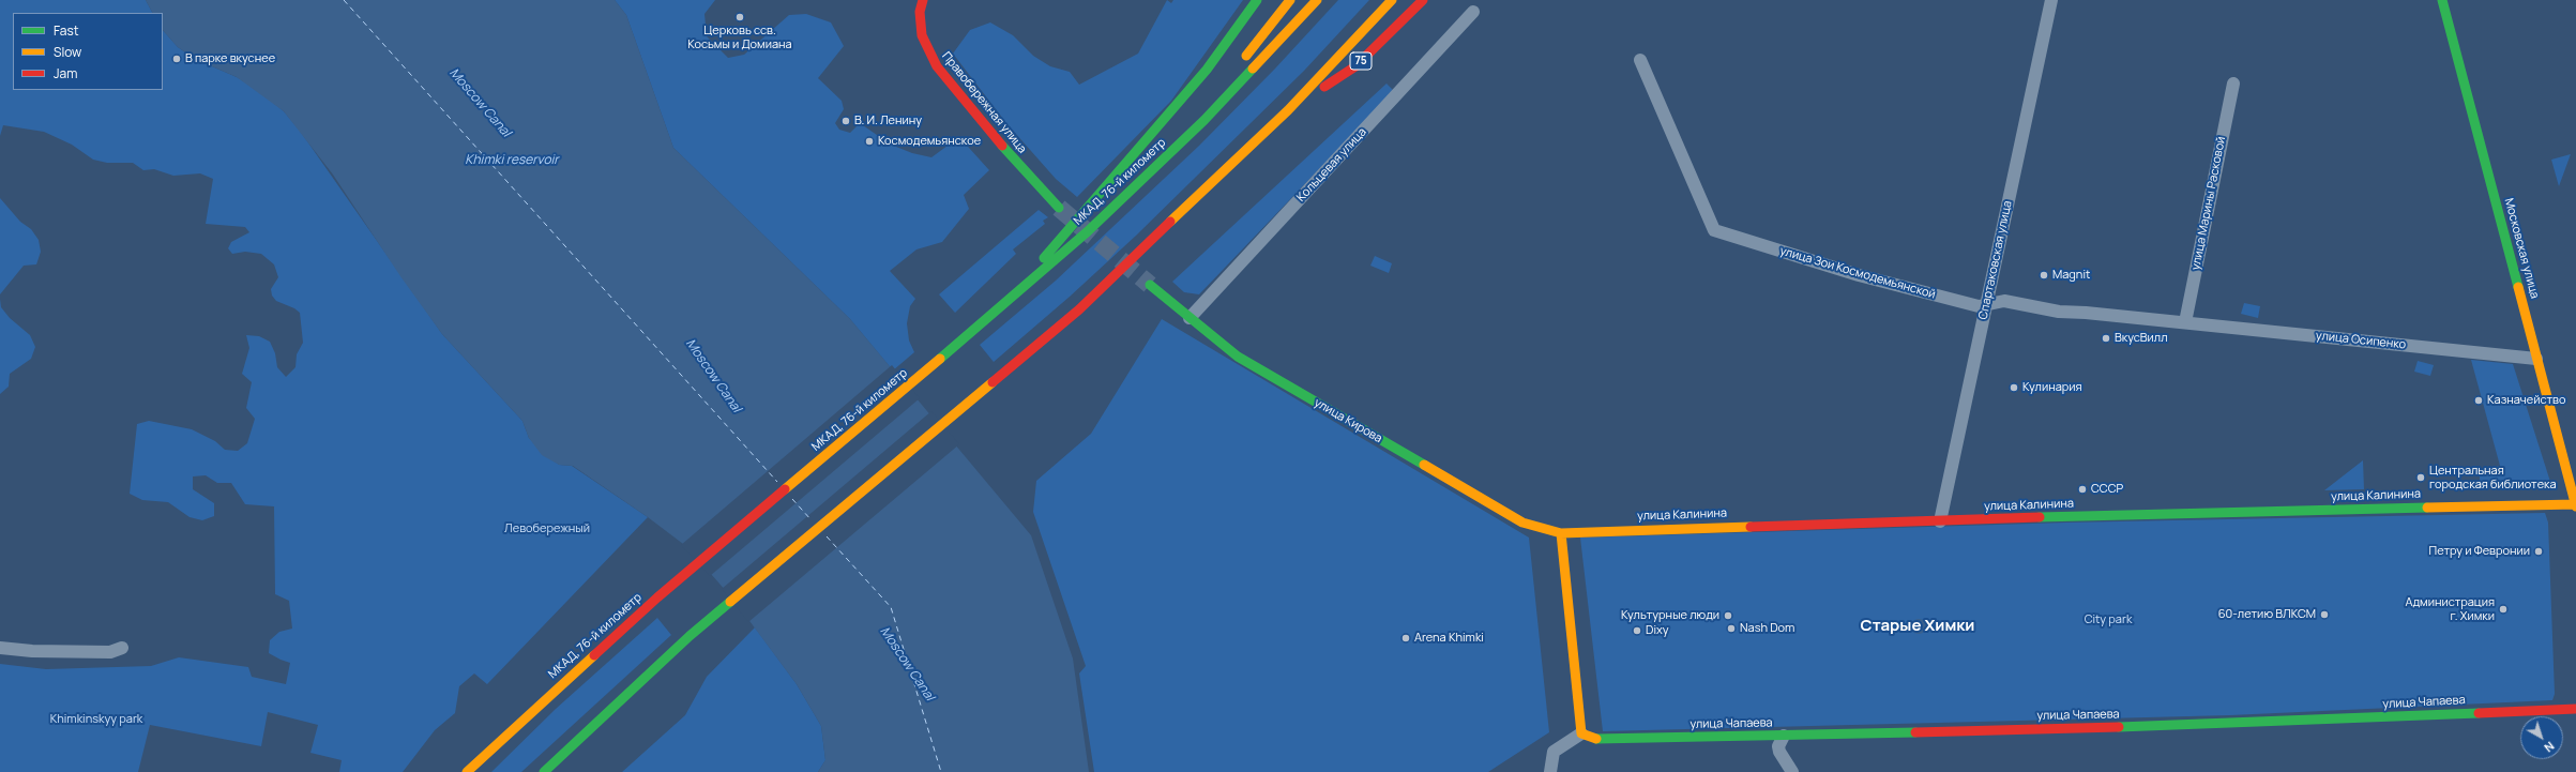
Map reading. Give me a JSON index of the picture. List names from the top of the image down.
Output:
{
  "streets": {
    "main road": [
      "75",
      "Правобережная улица",
      "МКАД, 76-й километр",
      "Московская улица",
      "улица Кирова",
      "улица Калинина",
      "улица Чапаева"
    ],
    "street": [
      "Кольцевая улица",
      "улица Марины Расковой",
      "Спартаковская улица",
      "улица Зои Космодемьянской",
      "улица Осипенко"
    ]
  },
  "crossings": [
    ["Кольцевая улица", "улица Кирова"],
    ["улица Марины Расковой", "улица Зои Космодемьянской"],
    ["улица Марины Расковой", "улица Осипенко"],
    ["Московская улица", "улица Осипенко"],
    ["Московская улица", "улица Калинина"],
    ["Спартаковская улица", "улица Зои Космодемьянской"],
    ["Спартаковская улица", "улица Калинина"],
    ["улица Зои Космодемьянской", "улица Осипенко"],
    ["улица Кирова", "улица Калинина"]
  ],
  "districts": ["Старые Химки"],
  "water": ["Moscow Canal", "Khimki reservoir"],
  "parks": ["Левобережный", "City park", "Khimkinskyy park"],
  "places": [
    "Церковь ссв. Косьмы и Домиана",
    "В парке вкуснее",
    "В. И. Ленину",
    "Космодемьянское",
    "Magnit",
    "ВкусВилл",
    "Кулинария",
    "Казначейство",
    "Центральная городская библиотека",
    "СССР",
    "Петру и Февронии",
    "Администрация г. Химки",
    "60-летию ВЛКСМ",
    "Культурные люди",
    "Nash Dom",
    "Dixy",
    "Arena Khimki"
  ],
  "legend": ["Fast", "Slow", "Jam"],
  "north": "bottom right"
}
